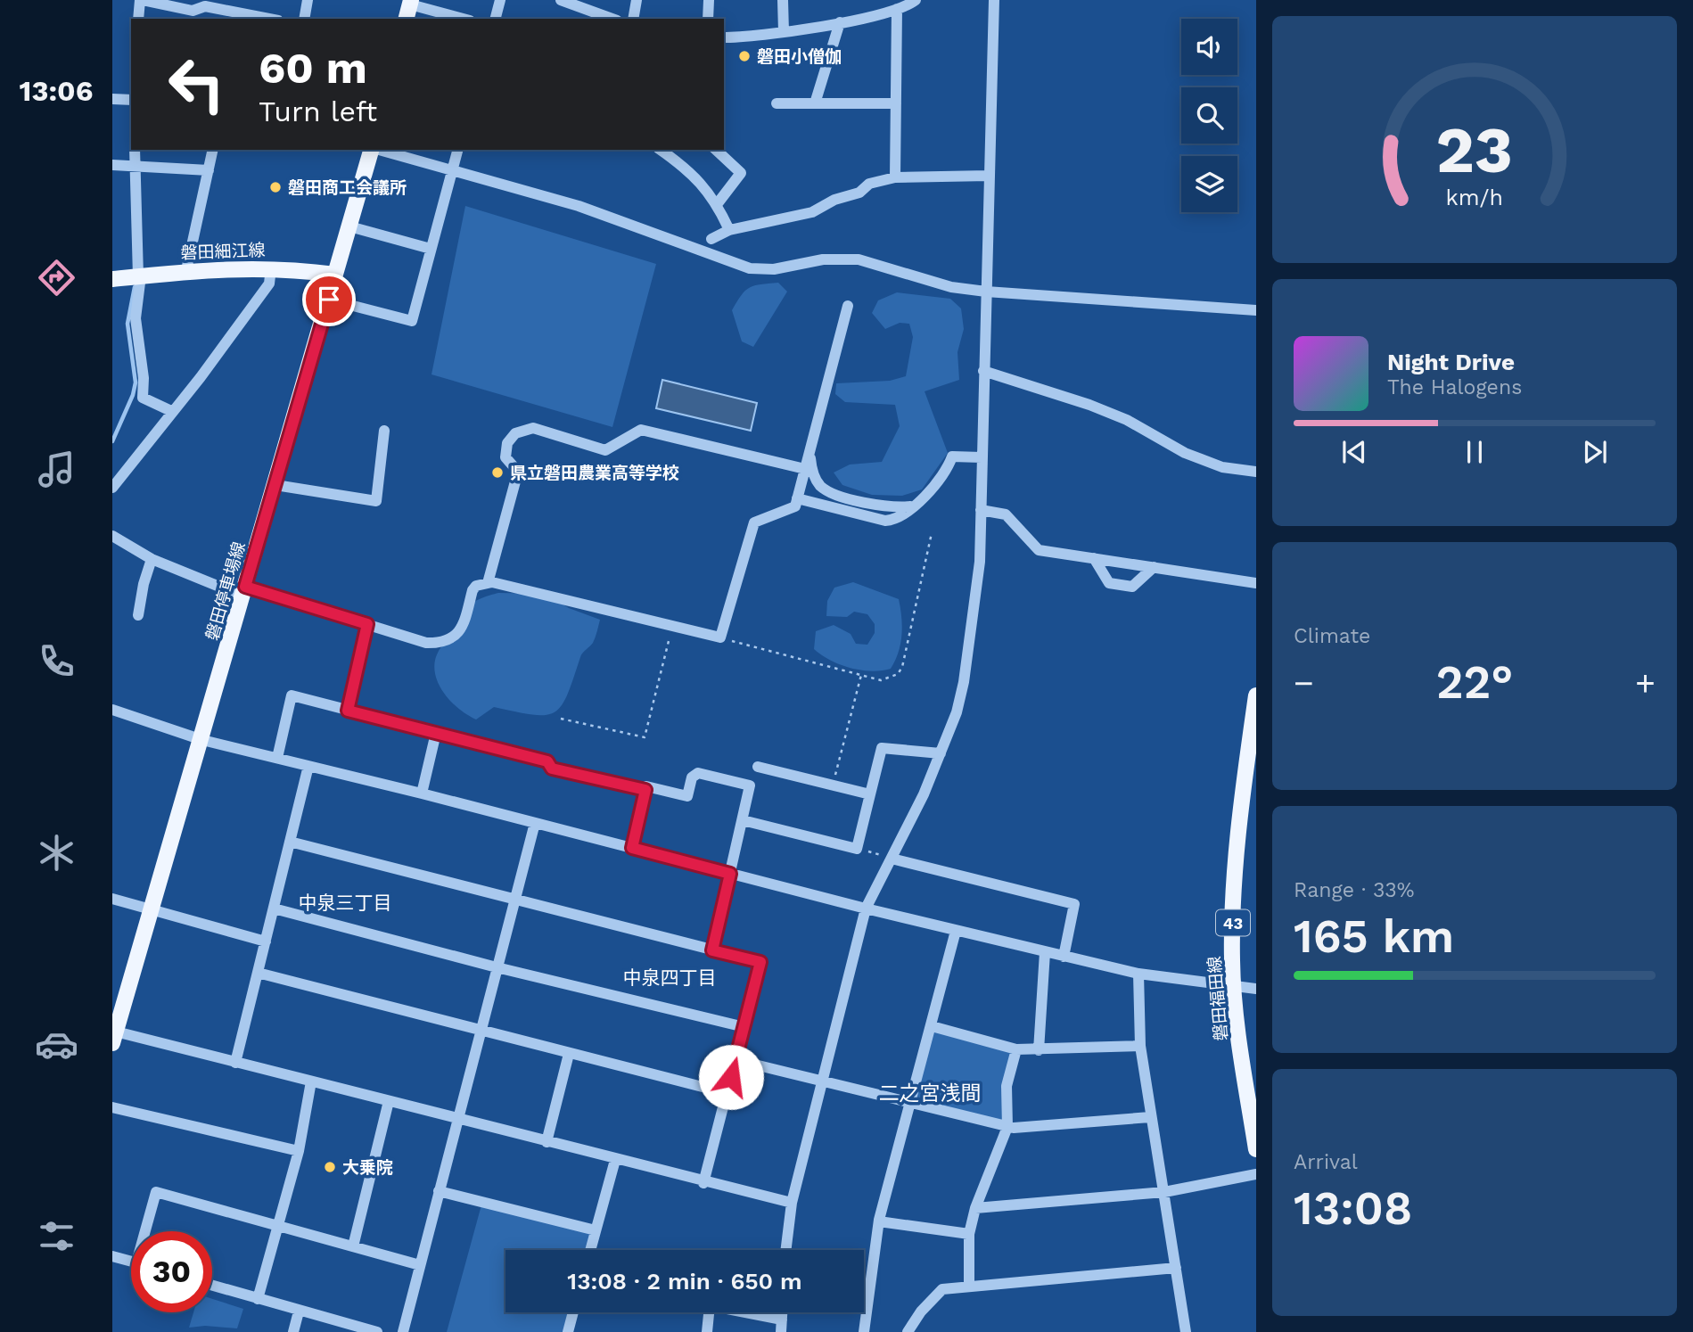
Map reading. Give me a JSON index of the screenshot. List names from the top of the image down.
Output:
{
  "streets": {
    "main road": [
      "磐田細江線",
      "磐田停車場線",
      "43",
      "磐田福田線"
    ]
  },
  "crossings": [
    ["磐田細江線", "磐田停車場線"]
  ],
  "districts": ["中泉三丁目", "中泉四丁目", "二之宮浅間"],
  "places": [
    "磐田小僧伽",
    "磐田商工会議所",
    "県立磐田農業高等学校",
    "大乗院"
  ],
  "page": {
    "tabs": "13:06",
    "turn": ["60 m", "Turn left"],
    "song": ["Night Drive", "The Halogens"],
    "tile": [
      "Climate",
      ["Range · 33%", "165 km"],
      ["Arrival", "13:08"]
    ],
    "heat": ["−", "22°", "+"],
    "limit": "30",
    "trip": "13:08 · 2 min · 650 m",
    "gauge": ["23", "km/h"]
  }
}
